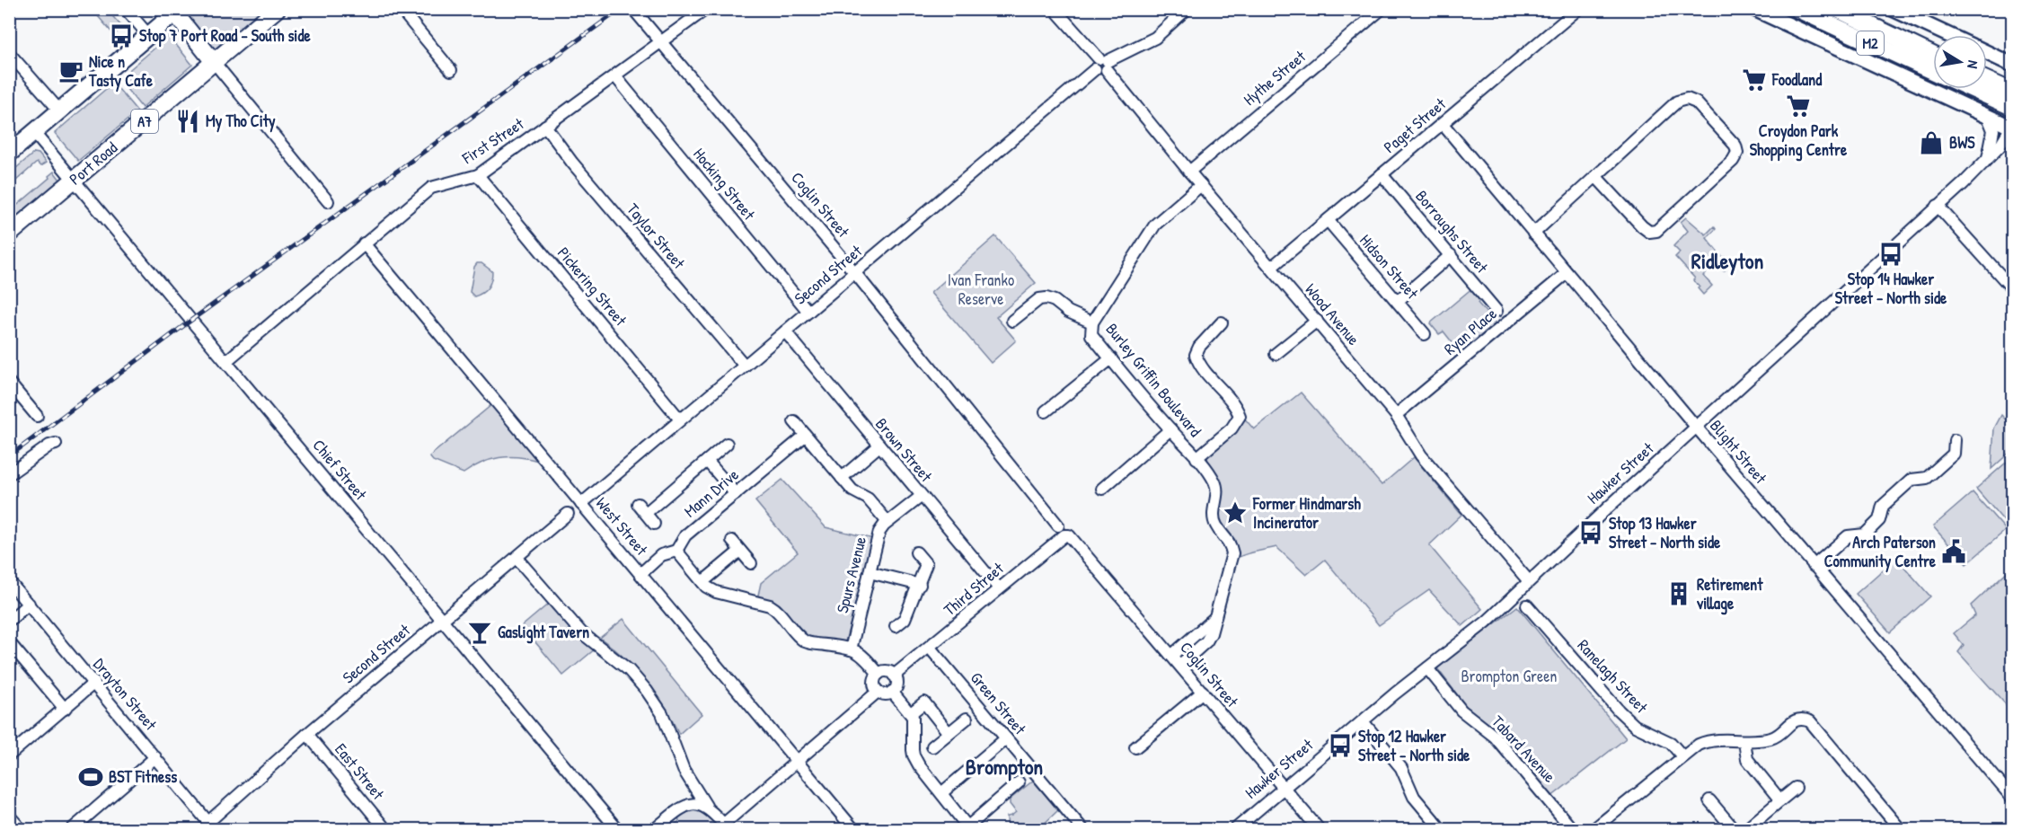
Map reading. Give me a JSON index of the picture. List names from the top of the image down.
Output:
{
  "streets": {
    "highway": ["M2", "A7", "Port Road"],
    "street": [
      "Hythe Street",
      "Paget Street",
      "First Street",
      "Hocking Street",
      "Coglin Street",
      "Borroughs Street",
      "Taylor Street",
      "Hidson Street",
      "Second Street",
      "Pickering Street",
      "Wood Avenue",
      "Ryan Place",
      "Burley Griffin Boulevard",
      "Brown Street",
      "Blight Street",
      "Chief Street",
      "Hawker Street",
      "Mann Drive",
      "West Street",
      "Spurs Avenue",
      "Third Street",
      "Ranelagh Street",
      "Drayton Street",
      "Green Street",
      "Tabard Avenue",
      "East Street"
    ]
  },
  "crossings": [
    ["Hythe Street", "Wood Avenue"],
    ["Paget Street", "Borroughs Street"],
    ["Paget Street", "Hidson Street"],
    ["Paget Street", "Wood Avenue"],
    ["Paget Street", "Blight Street"],
    ["First Street", "Hocking Street"],
    ["First Street", "Coglin Street"],
    ["First Street", "Taylor Street"],
    ["First Street", "Pickering Street"],
    ["First Street", "Chief Street"],
    ["First Street", "West Street"],
    ["Port Road", "Chief Street"],
    ["Hocking Street", "Second Street"],
    ["Coglin Street", "Second Street"],
    ["Coglin Street", "Burley Griffin Boulevard"],
    ["Coglin Street", "Hawker Street"],
    ["Coglin Street", "Third Street"],
    ["Taylor Street", "Second Street"],
    ["Second Street", "Pickering Street"],
    ["Second Street", "Wood Avenue"],
    ["Second Street", "Brown Street"],
    ["Second Street", "Chief Street"],
    ["Second Street", "West Street"],
    ["Second Street", "Drayton Street"],
    ["Second Street", "East Street"],
    ["Wood Avenue", "Ryan Place"],
    ["Wood Avenue", "Burley Griffin Boulevard"],
    ["Wood Avenue", "Hawker Street"],
    ["Ryan Place", "Blight Street"],
    ["Brown Street", "Spurs Avenue"],
    ["Brown Street", "Third Street"],
    ["Blight Street", "Hawker Street"],
    ["Hawker Street", "Tabard Avenue"],
    ["Mann Drive", "West Street"],
    ["Third Street", "Green Street"]
  ],
  "districts": ["Ridleyton", "Brompton"],
  "parks": ["Ivan Franko Reserve", "Brompton Green"],
  "places": {
    "bus stop": [
      "Stop 7 Port Road - South side",
      "Stop 14 Hawker Street - North side",
      "Stop 13 Hawker Street - North side",
      "Stop 12 Hawker Street - North side"
    ],
    "cafe": ["Nice n Tasty Cafe"],
    "supermarket": ["Foodland", "Croydon Park Shopping Centre"],
    "restaurant": ["My Tho City"],
    "shop": ["BWS"],
    "place": ["Former Hindmarsh Incinerator"],
    "public building": ["Arch Paterson Community Centre"],
    "building": ["Retirement village"],
    "bar": ["Gaslight Tavern"],
    "sports": ["BST Fitness"]
  },
  "north": "right"
}
